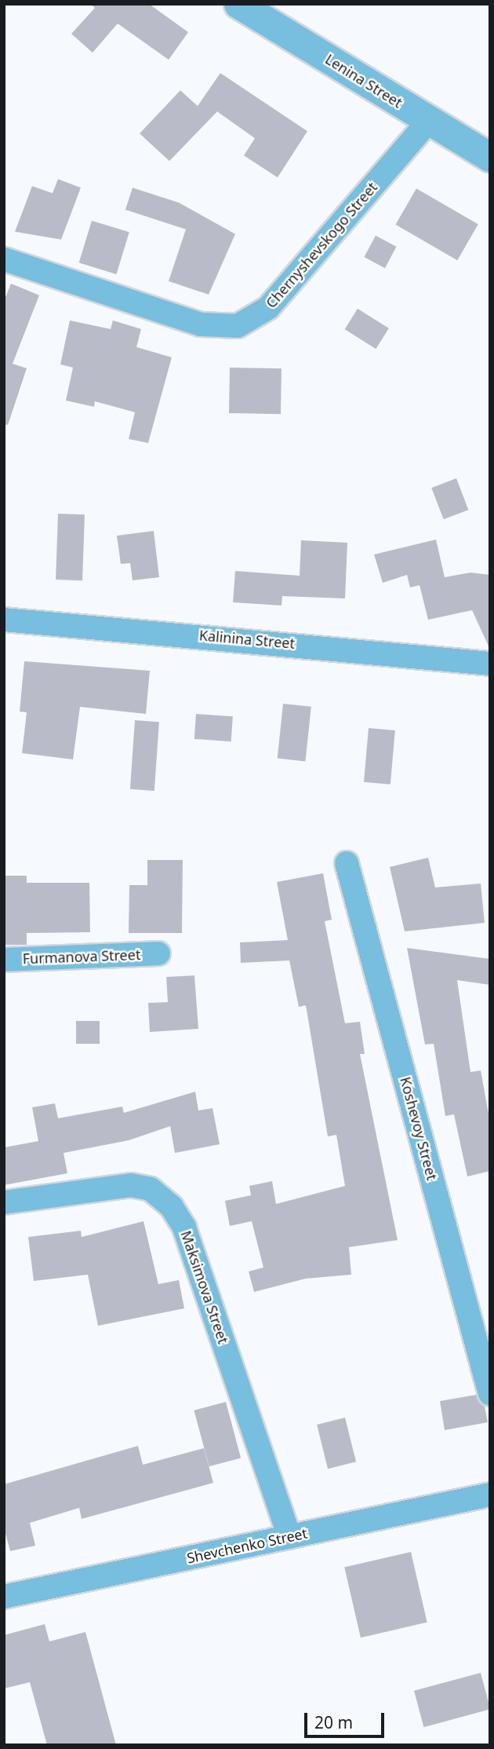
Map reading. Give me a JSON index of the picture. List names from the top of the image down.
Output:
{
  "streets": {
    "street": [
      "Lenina Street",
      "Chernyshevskogo Street",
      "Kalinina Street",
      "Furmanova Street",
      "Koshevoy Street",
      "Maksimova Street",
      "Shevchenko Street"
    ]
  },
  "crossings": [
    ["Lenina Street", "Chernyshevskogo Street"],
    ["Maksimova Street", "Shevchenko Street"]
  ],
  "scale_bar": "20 m"
}
